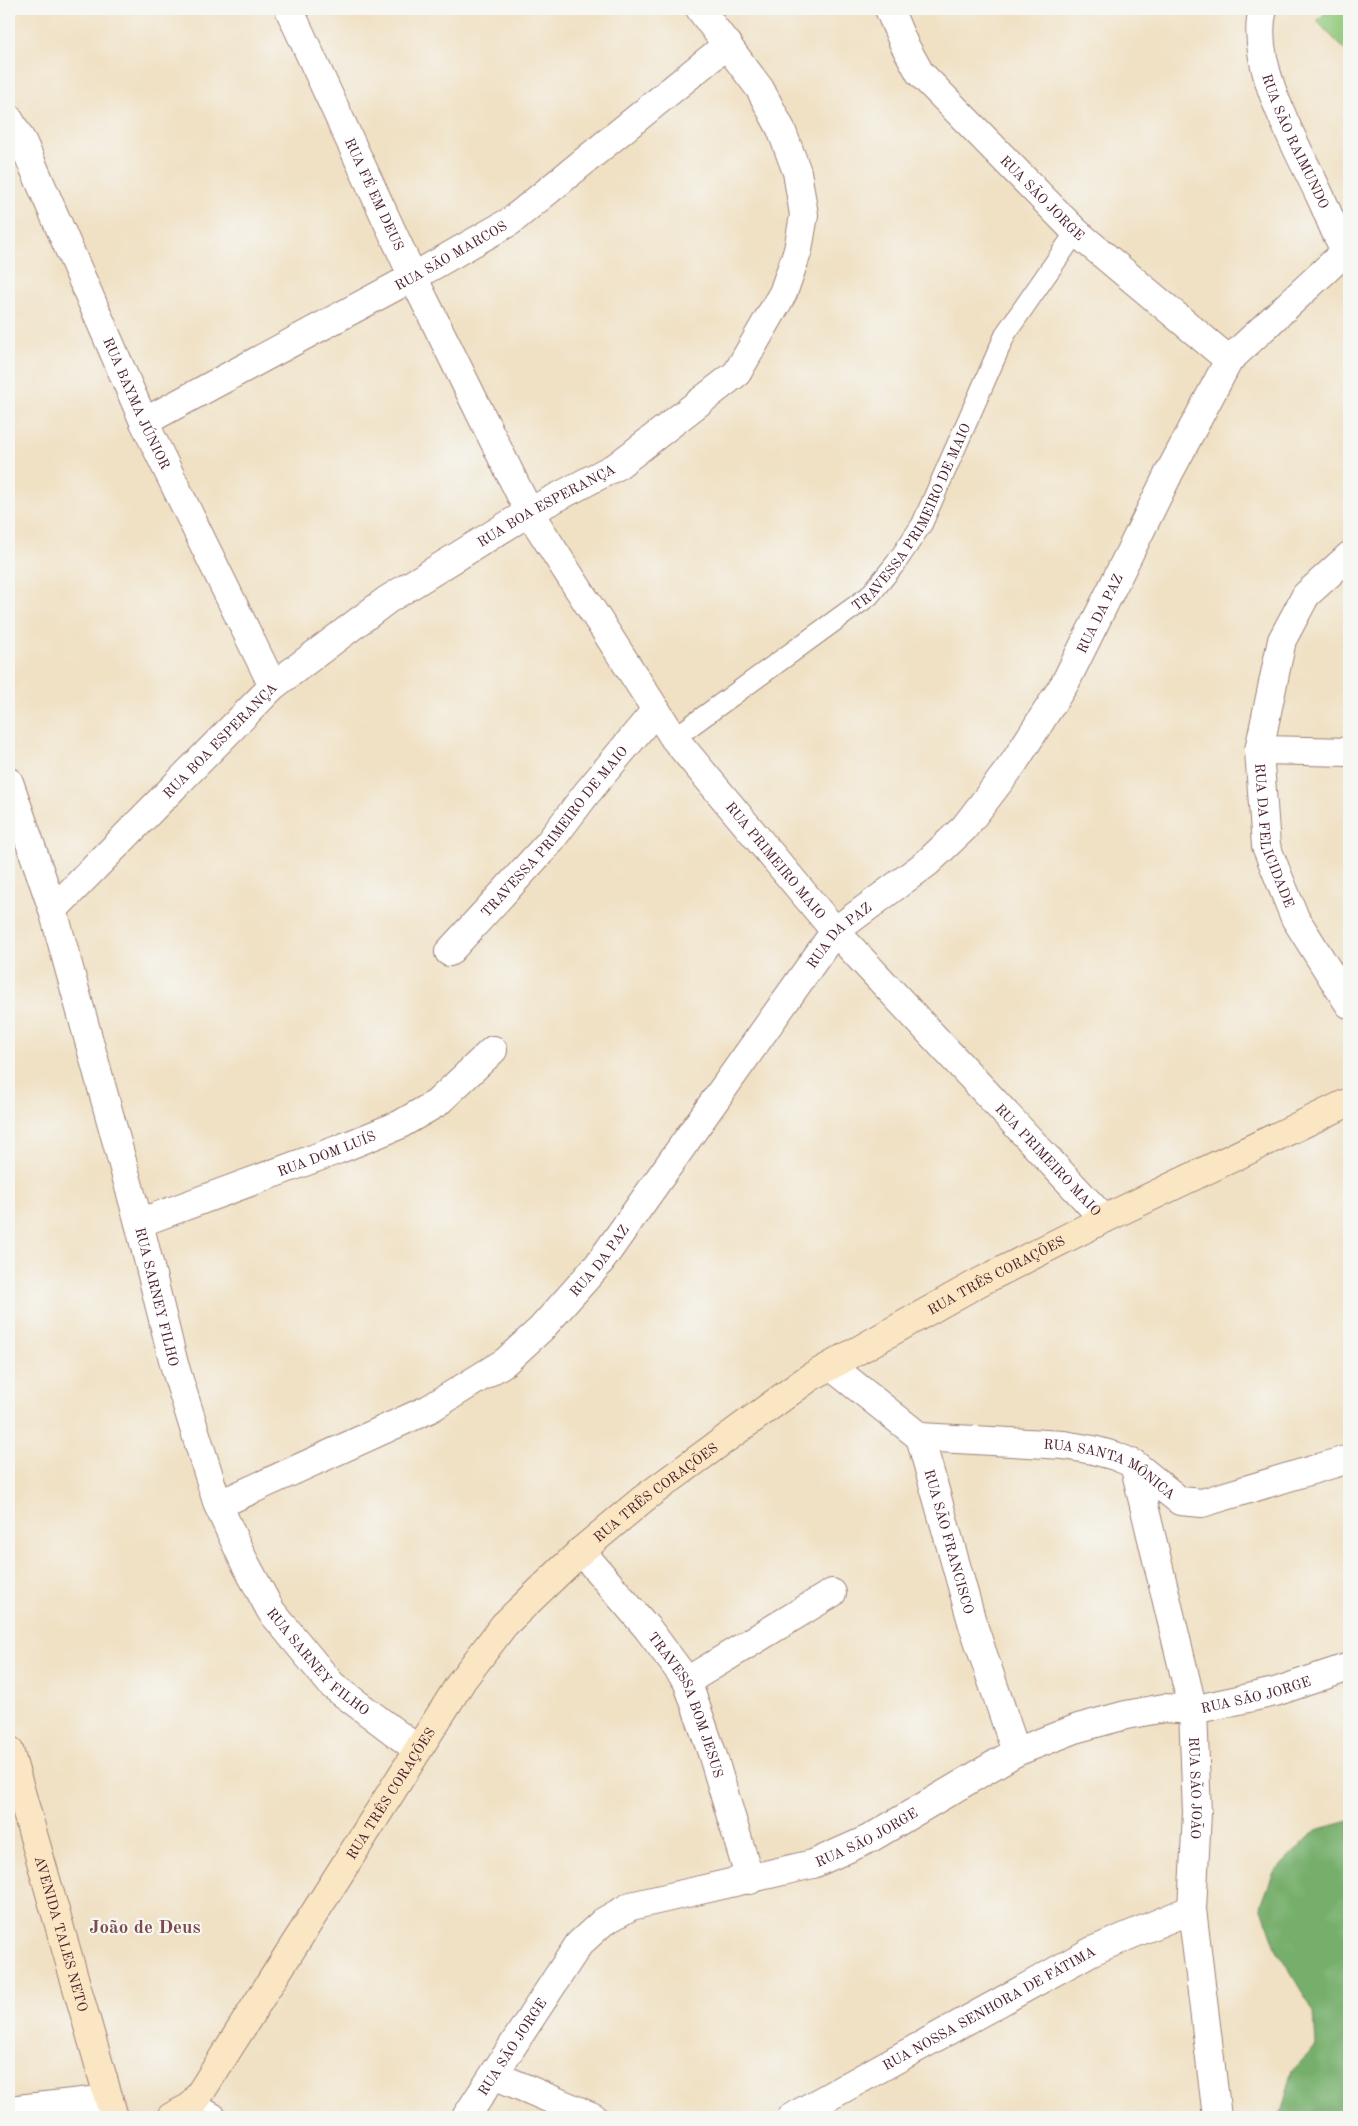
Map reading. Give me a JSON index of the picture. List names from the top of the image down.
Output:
{
  "streets": {
    "street": [
      "RUA SÃO RAIMUNDO",
      "RUA FÉ EM DEUS",
      "RUA SÃO JORGE",
      "RUA SÃO MARCOS",
      "RUA BAYMA JÚNIOR",
      "RUA BOA ESPERANÇA",
      "TRAVESSA PRIMEIRO DE MAIO",
      "RUA DA PAZ",
      "RUA DA FELICIDADE",
      "RUA PRIMEIRO MAIO",
      "RUA DOM LUÍS",
      "RUA TRÊS CORAÇÕES",
      "RUA SARNEY FILHO",
      "RUA SANTA MÔNICA",
      "RUA SÃO FRANCISCO",
      "TRAVESSA BOM JESUS",
      "RUA SÃO JOÃO",
      "AVENIDA TALES NETO",
      "RUA NOSSA SENHORA DE FÁTIMA"
    ]
  },
  "crossings": [
    ["RUA SÃO RAIMUNDO", "RUA DA PAZ"],
    ["RUA FÉ EM DEUS", "RUA SÃO MARCOS"],
    ["RUA FÉ EM DEUS", "RUA BOA ESPERANÇA"],
    ["RUA FÉ EM DEUS", "RUA PRIMEIRO MAIO"],
    ["RUA SÃO JORGE", "TRAVESSA PRIMEIRO DE MAIO"],
    ["RUA SÃO JORGE", "RUA DA PAZ"],
    ["RUA SÃO JORGE", "RUA SÃO FRANCISCO"],
    ["RUA SÃO JORGE", "TRAVESSA BOM JESUS"],
    ["RUA SÃO JORGE", "RUA SÃO JOÃO"],
    ["RUA SÃO MARCOS", "RUA BAYMA JÚNIOR"],
    ["RUA SÃO MARCOS", "RUA BOA ESPERANÇA"],
    ["RUA BAYMA JÚNIOR", "RUA BOA ESPERANÇA"],
    ["RUA BOA ESPERANÇA", "RUA PRIMEIRO MAIO"],
    ["RUA BOA ESPERANÇA", "RUA SARNEY FILHO"],
    ["TRAVESSA PRIMEIRO DE MAIO", "RUA PRIMEIRO MAIO"],
    ["RUA DA PAZ", "RUA PRIMEIRO MAIO"],
    ["RUA DA PAZ", "RUA SARNEY FILHO"],
    ["RUA PRIMEIRO MAIO", "RUA TRÊS CORAÇÕES"],
    ["RUA DOM LUÍS", "RUA SARNEY FILHO"],
    ["RUA TRÊS CORAÇÕES", "RUA SARNEY FILHO"],
    ["RUA TRÊS CORAÇÕES", "TRAVESSA BOM JESUS"],
    ["RUA SANTA MÔNICA", "RUA SÃO FRANCISCO"],
    ["RUA SANTA MÔNICA", "RUA SÃO JOÃO"],
    ["RUA SÃO JOÃO", "RUA NOSSA SENHORA DE FÁTIMA"]
  ],
  "districts": ["João de Deus"]
}
